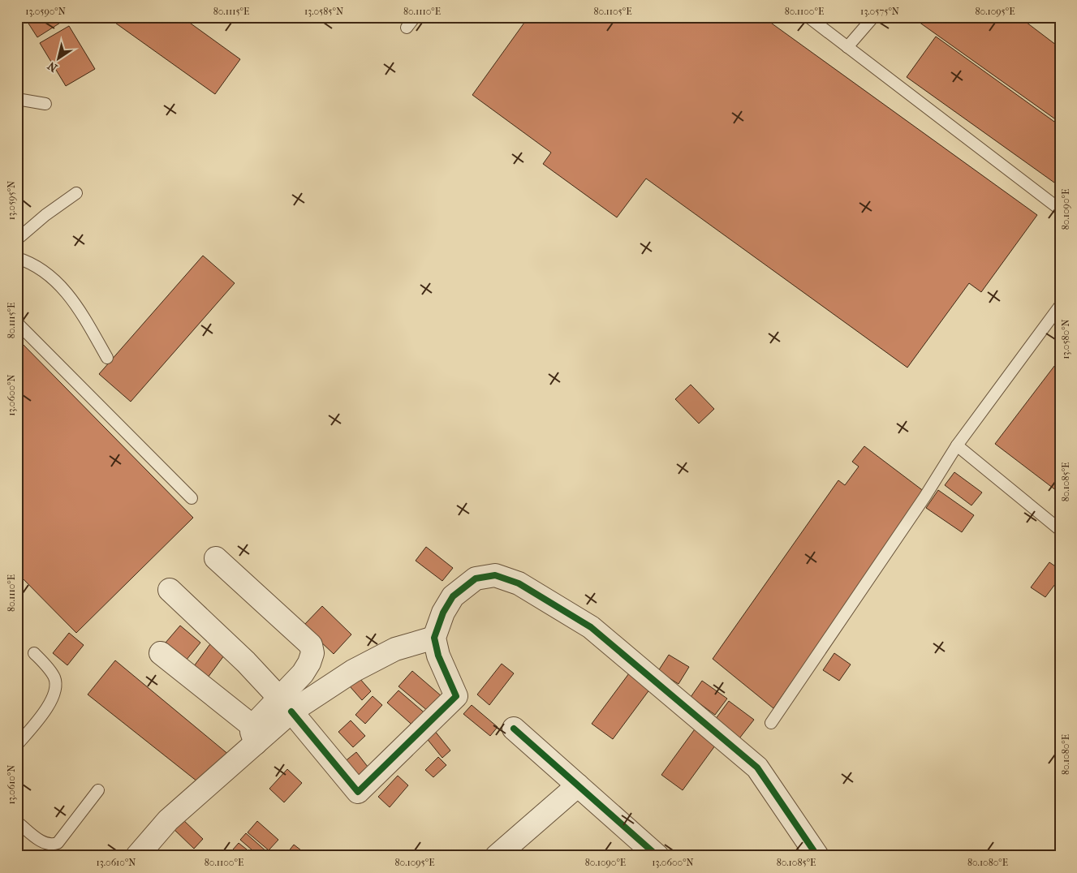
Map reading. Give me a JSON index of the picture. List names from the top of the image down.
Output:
{
  "north": "bottom left",
  "coordinates": [
    "13.0590°N",
    "80.1115°E",
    "13.0585°N",
    "80.1110°E",
    "80.1105°E",
    "80.1100°E",
    "13.0575°N",
    "80.1095°E",
    "13.0595°N",
    "80.1090°E",
    "13.0580°N",
    "13.0600°N",
    "80.1085°E",
    "80.1080°E",
    "13.0610°N"
  ]
}
